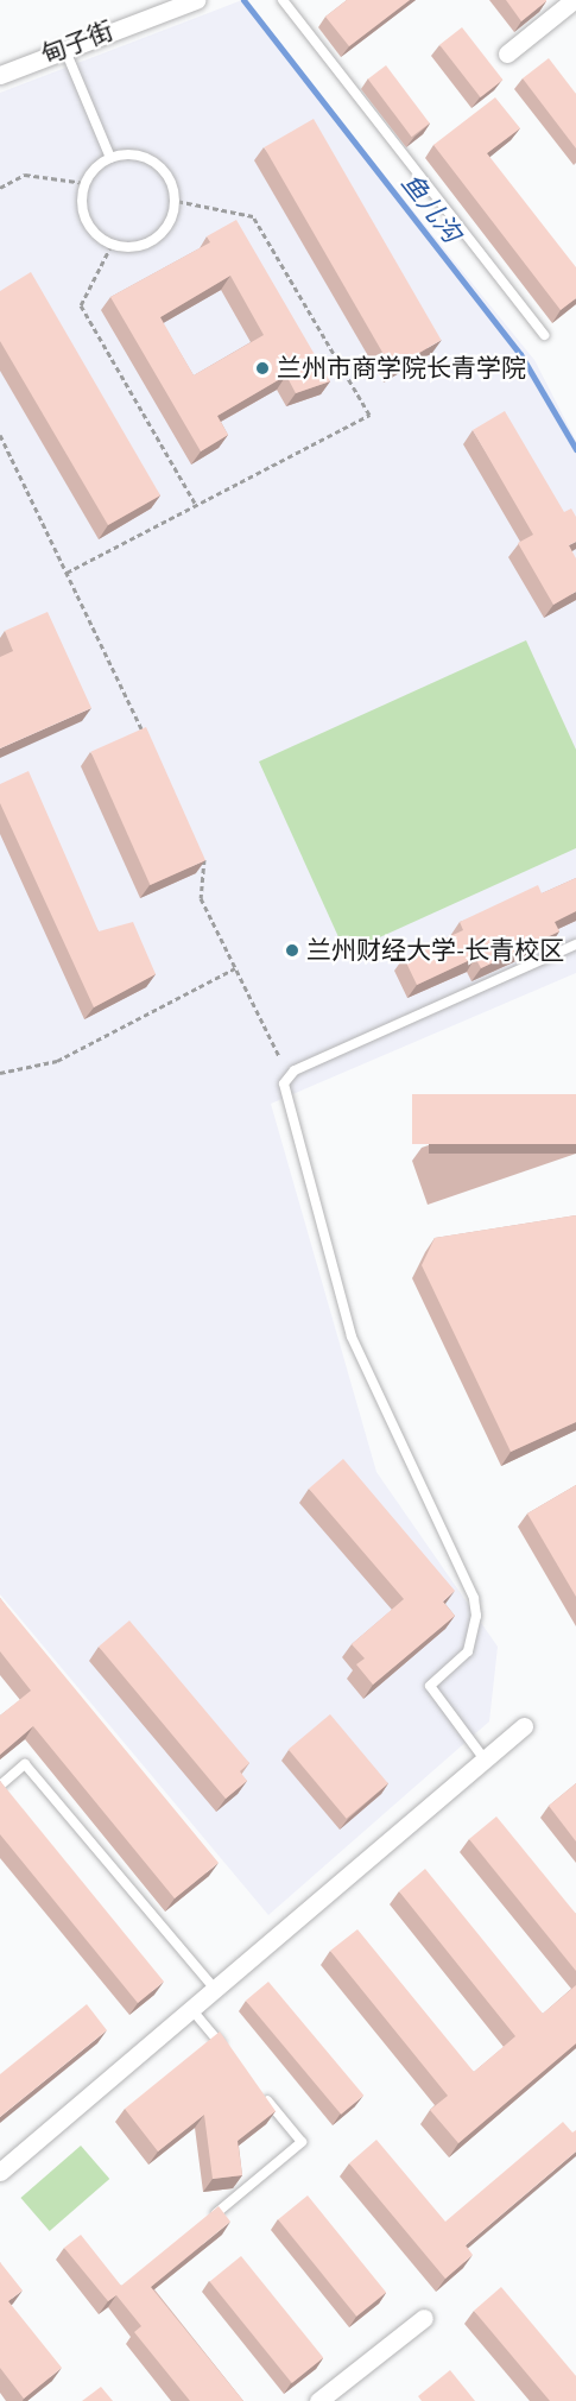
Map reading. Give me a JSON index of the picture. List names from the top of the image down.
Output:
{
  "streets": {
    "street": ["甸子街"]
  },
  "water": ["鱼儿沟"],
  "places": ["兰州市商学院长青学院", "兰州财经大学-长青校区"]
}
